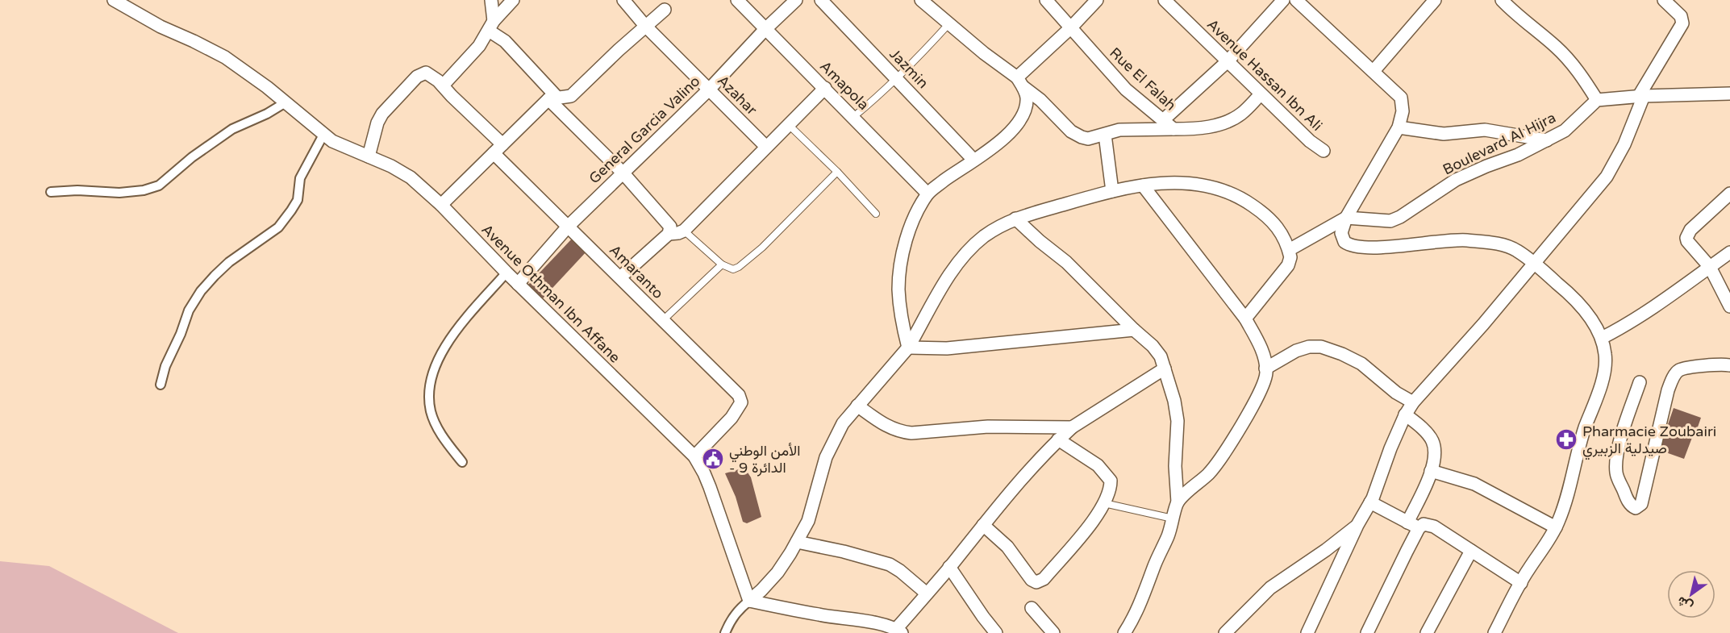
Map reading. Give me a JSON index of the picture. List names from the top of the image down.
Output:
{
  "streets": {
    "street": [
      "Jazmin",
      "Avenue Hassan Ibn Ali",
      "Rue El Falah",
      "Amapola",
      "Azahar",
      "General Garcia Valino",
      "Boulevard Al Hijra",
      "Amaranto",
      "Avenue Othman Ibn Affane"
    ]
  },
  "crossings": [
    ["Avenue Hassan Ibn Ali", "Rue El Falah"],
    ["Amapola", "General Garcia Valino"],
    ["Azahar", "General Garcia Valino"],
    ["General Garcia Valino", "Amaranto"],
    ["General Garcia Valino", "Avenue Othman Ibn Affane"],
    ["Amaranto", "Avenue Othman Ibn Affane"]
  ],
  "places": {
    "pharmacy": ["Pharmacie Zoubairi صيدلية الزبيري"],
    "public building": ["الأمن الوطني - الدائرة 9"]
  },
  "north": "bottom left"
}
